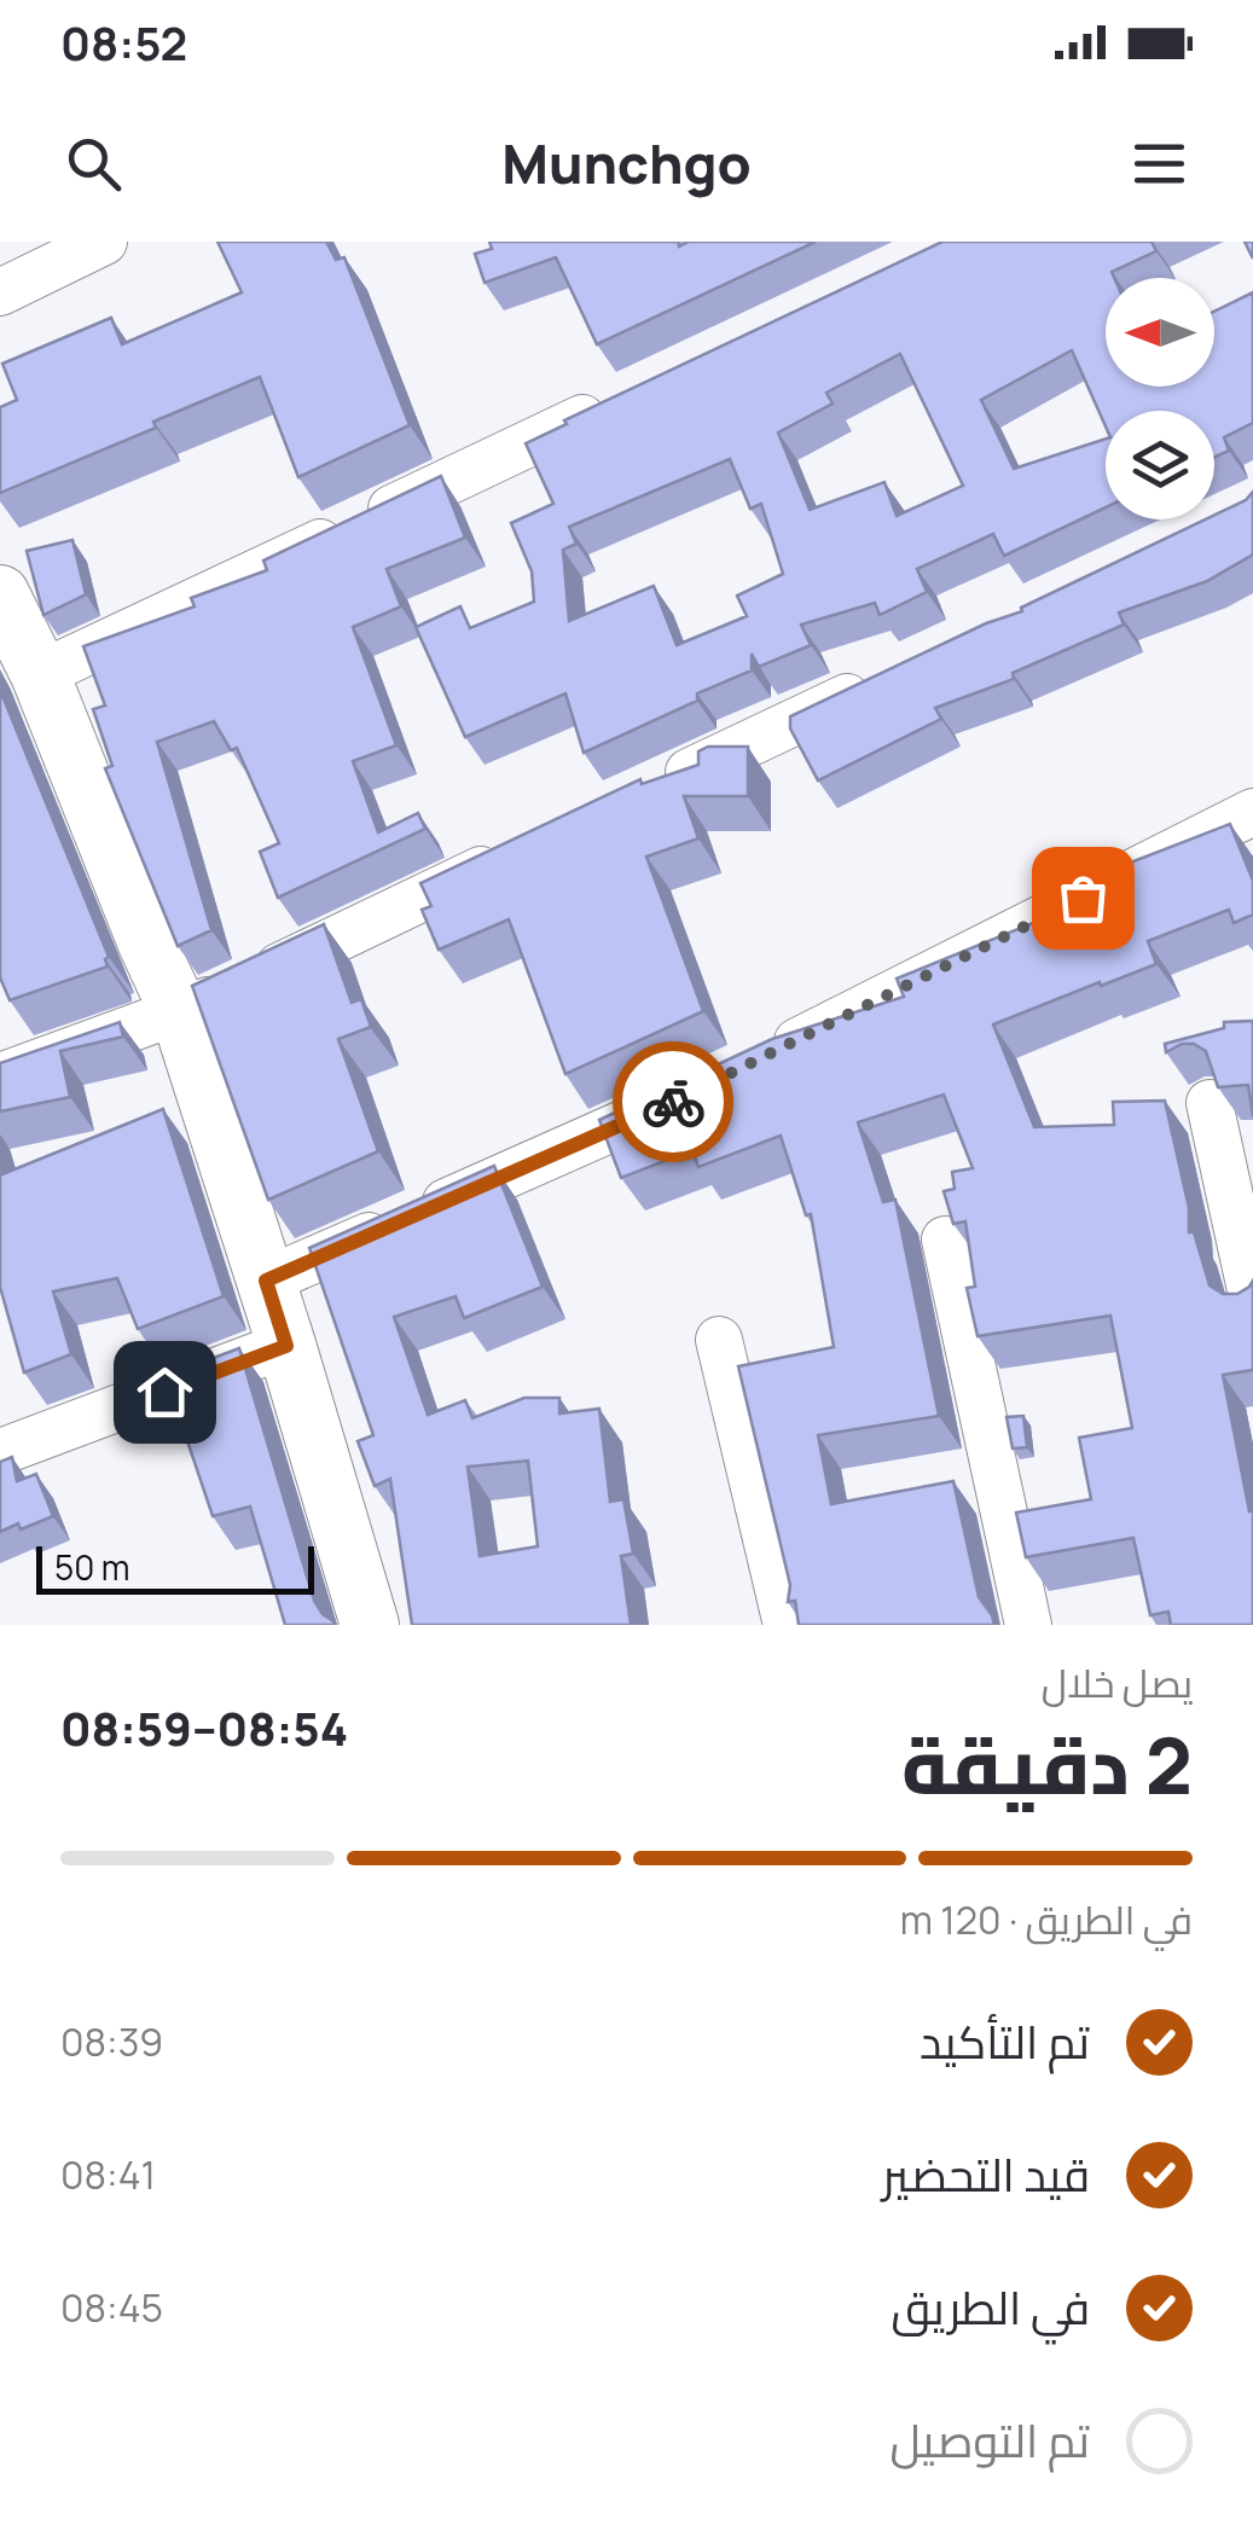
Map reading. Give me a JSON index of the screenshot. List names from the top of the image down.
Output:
{
  "scale_bar": "50 m",
  "north": "left",
  "page": {
    "status": "08:52",
    "header": "Munchgo",
    "scale": "50 m",
    "heading": ["2 دقيقة", "يصل خلال", "08:54–08:59"],
    "bar": "في الطريق · 120 m",
    "list": [
      ["تم التأكيد", "08:39"],
      ["قيد التحضير", "08:41"],
      ["في الطريق", "08:45"],
      "تم التوصيل"
    ]
  }
}
